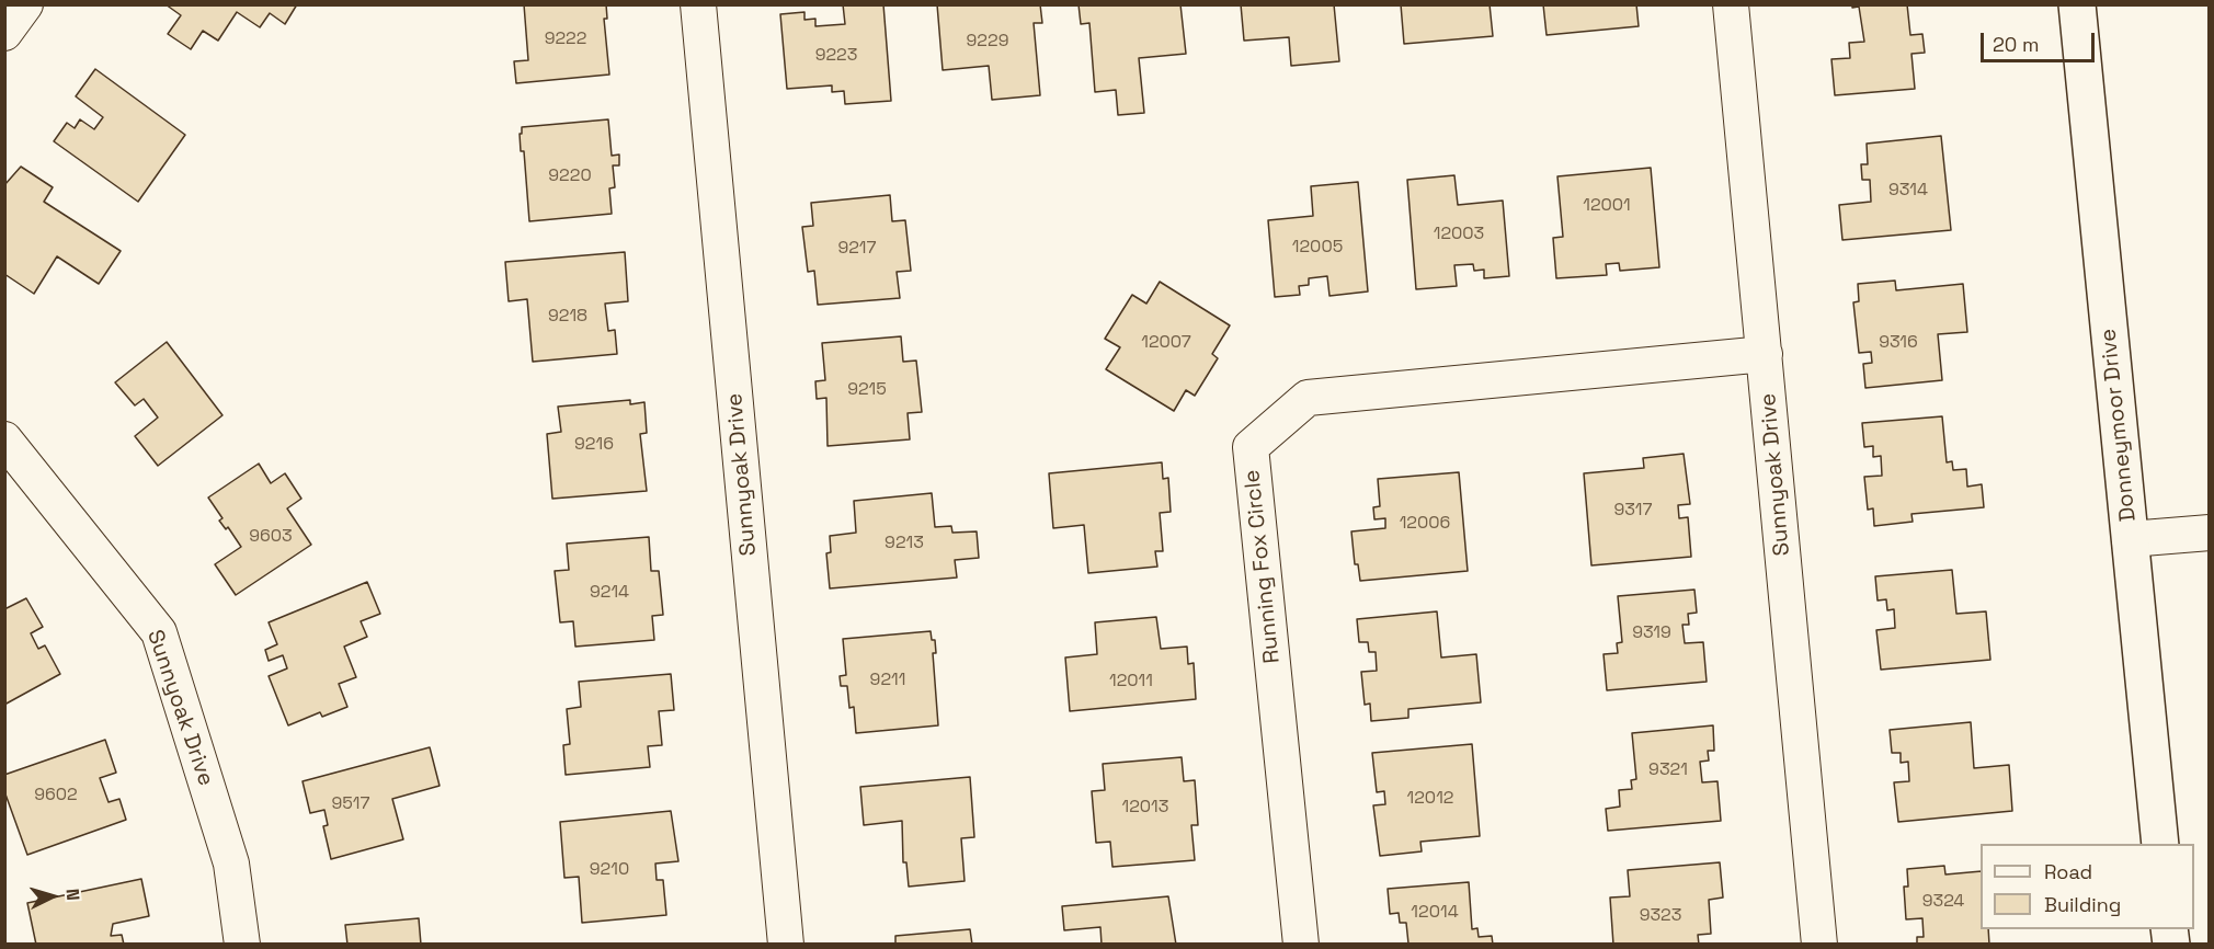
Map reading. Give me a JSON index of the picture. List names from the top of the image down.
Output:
{
  "streets": {
    "street": ["Donneymoor Drive", "Sunnyoak Drive", "Running Fox Circle"]
  },
  "crossings": [
    ["Sunnyoak Drive", "Running Fox Circle"]
  ],
  "house_numbers": [
    "9222",
    "9229",
    "9223",
    "9220",
    "9314",
    "12001",
    "12003",
    "12005",
    "9217",
    "9218",
    "12007",
    "9316",
    "9215",
    "9216",
    "9317",
    "12006",
    "9603",
    "9213",
    "9214",
    "9319",
    "9211",
    "12011",
    "9321",
    "9602",
    "12012",
    "9517",
    "12013",
    "9210",
    "9324",
    "12014",
    "9323"
  ],
  "legend": ["Road", "Building"],
  "scale_bar": "20 m",
  "north": "right"
}
